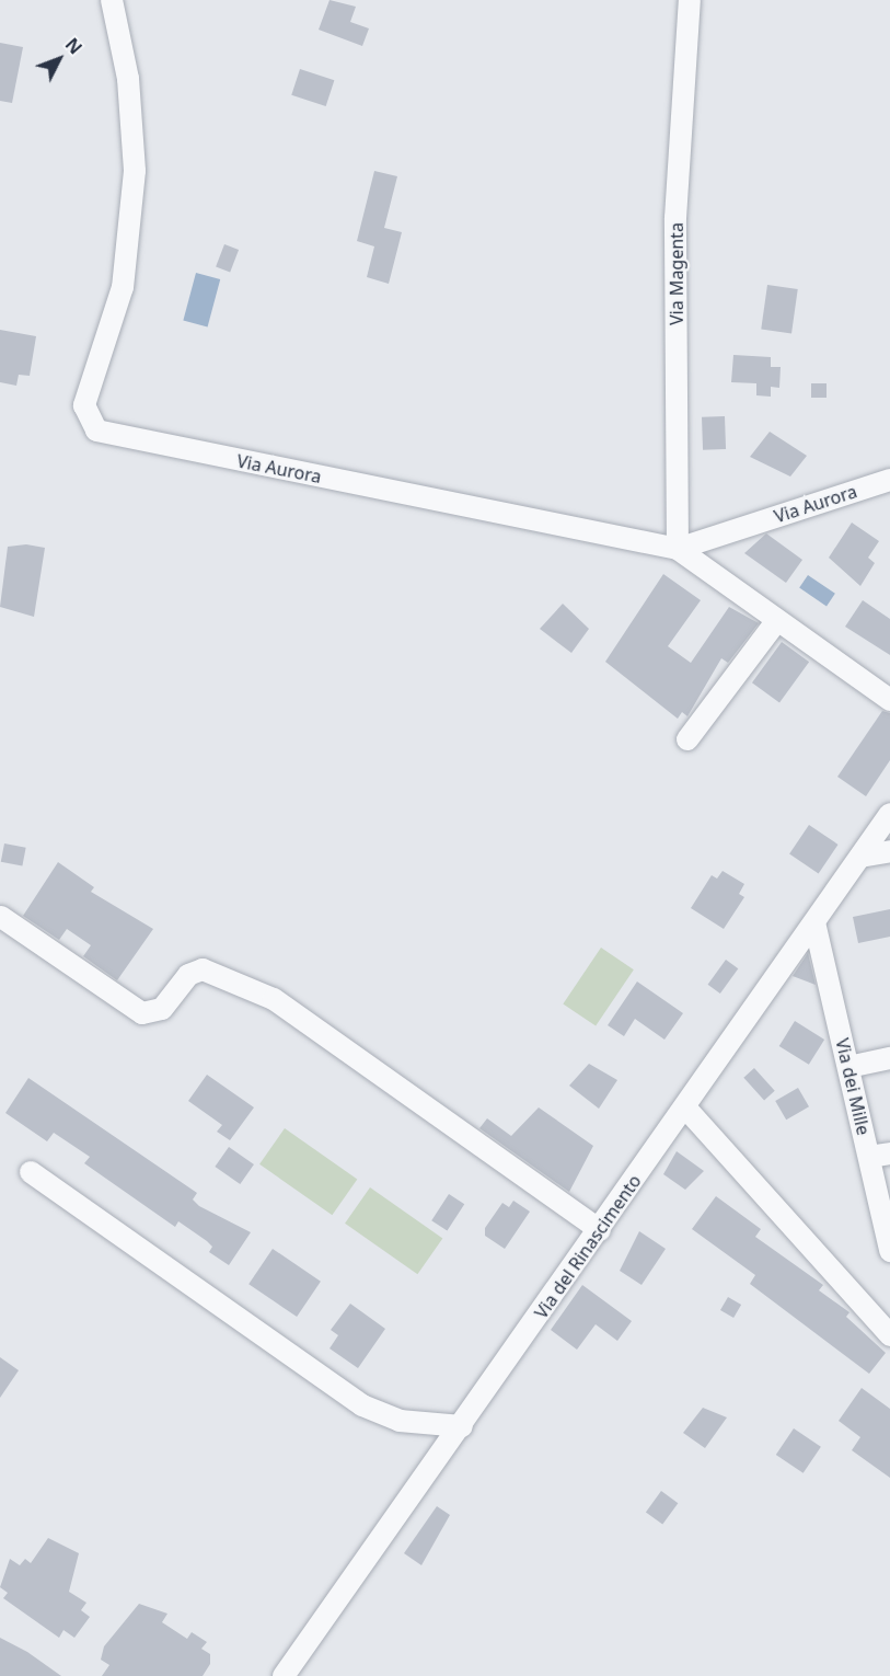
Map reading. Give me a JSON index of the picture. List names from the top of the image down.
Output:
{
  "streets": {
    "street": [
      "Via Magenta",
      "Via Aurora",
      "Via dei Mille",
      "Via del Rinascimento"
    ]
  },
  "crossings": [
    ["Via Magenta", "Via Aurora"],
    ["Via dei Mille", "Via del Rinascimento"]
  ],
  "north": "top right"
}
